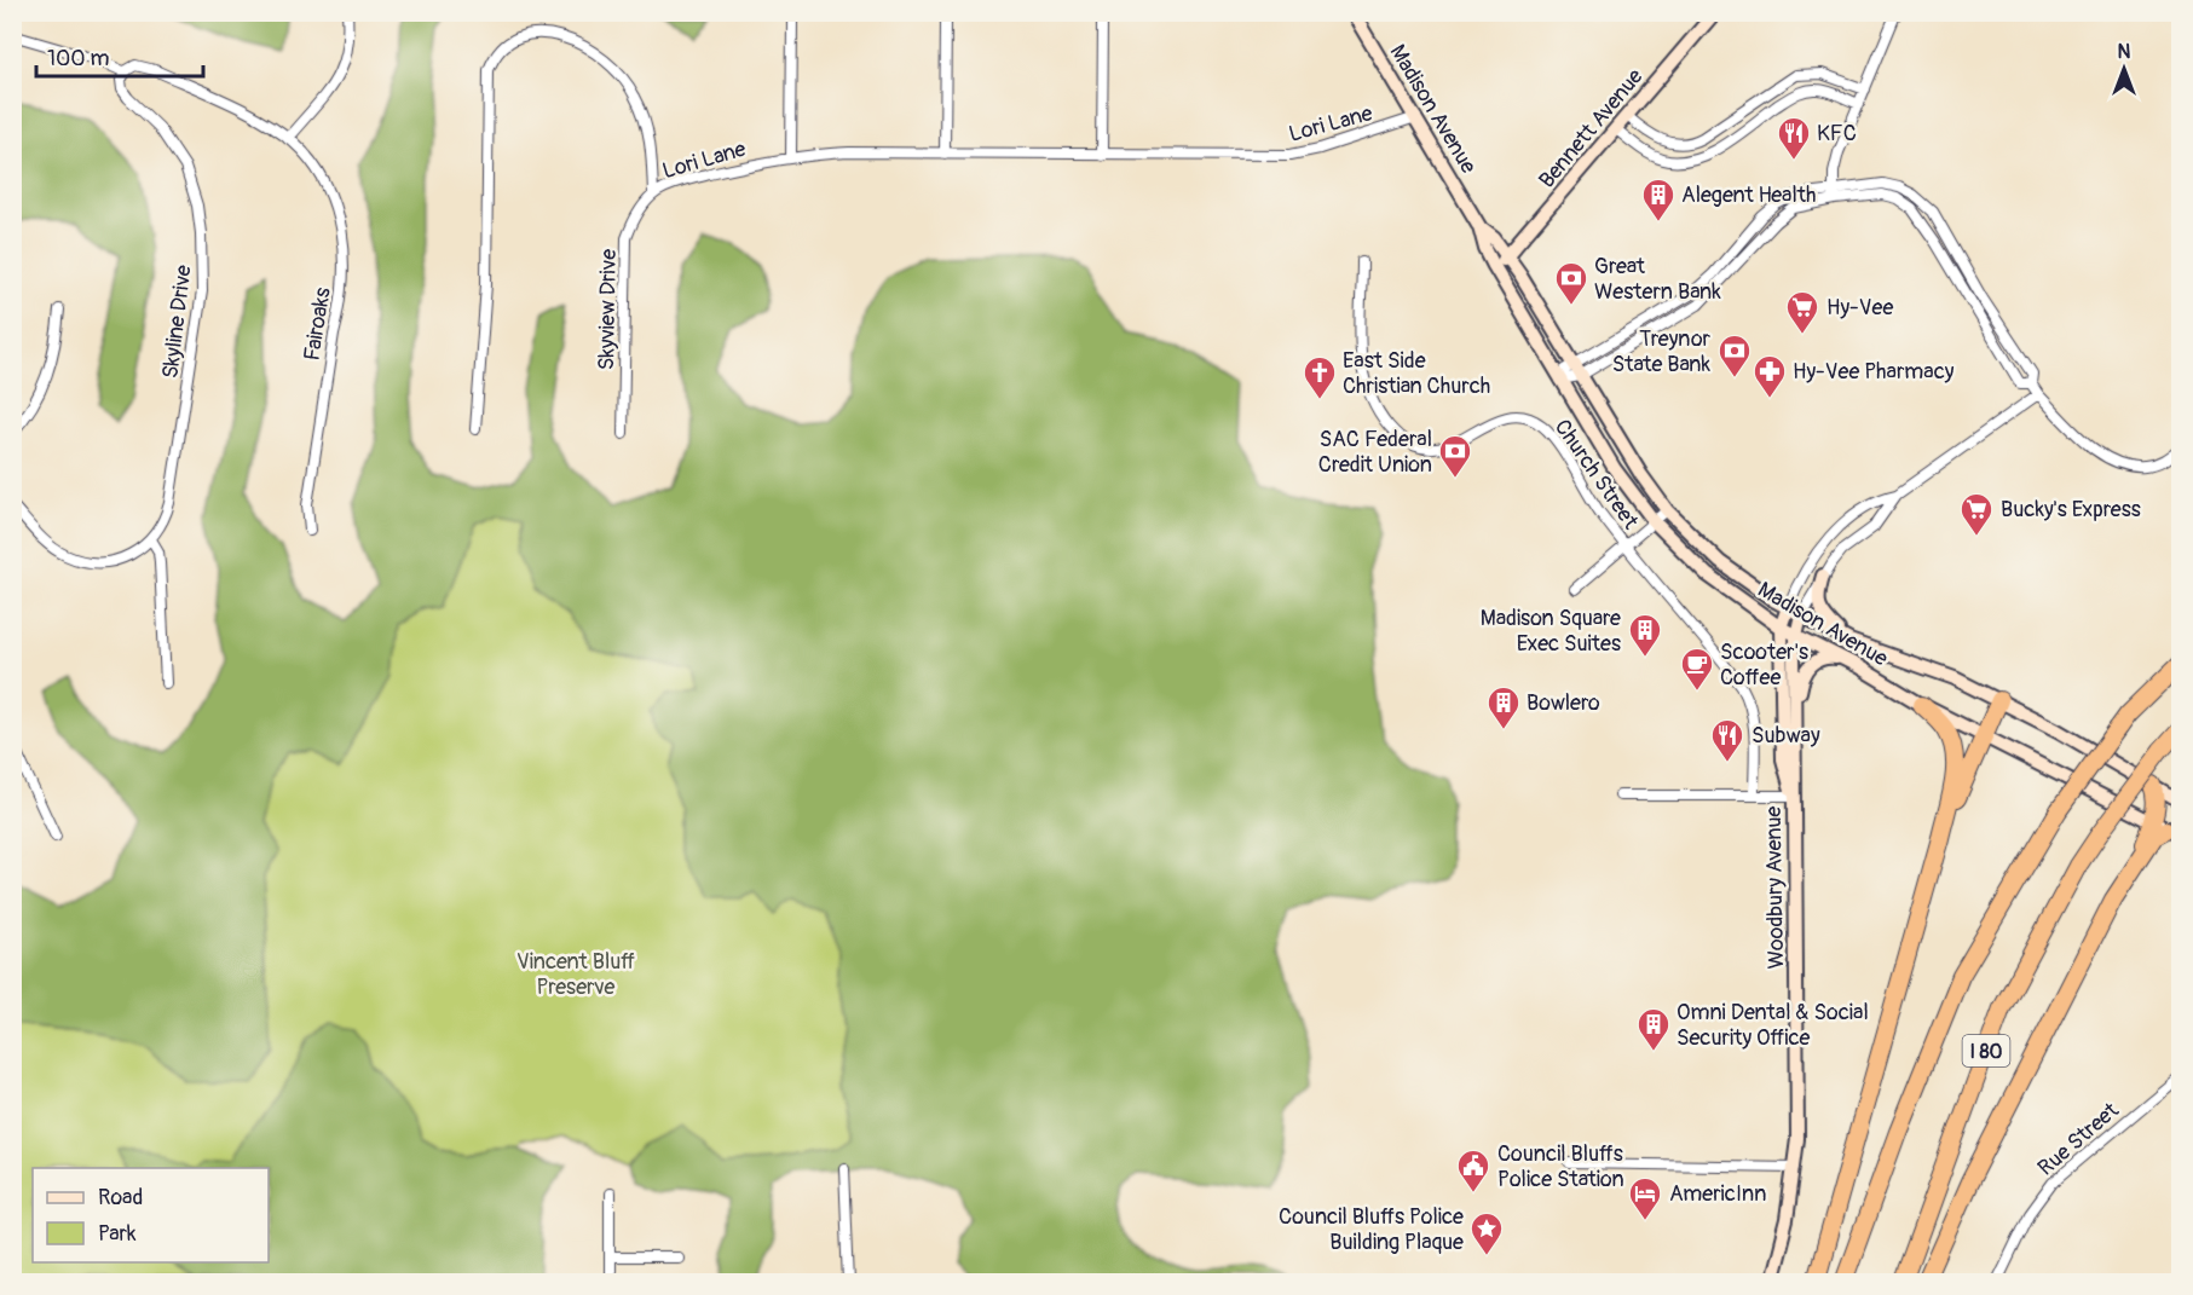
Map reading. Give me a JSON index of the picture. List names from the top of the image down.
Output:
{
  "streets": {
    "highway": ["I 80"],
    "main road": ["Madison Avenue", "Bennett Avenue", "Woodbury Avenue"],
    "street": [
      "Lori Lane",
      "Skyview Drive",
      "Skyline Drive",
      "Fairoaks",
      "Church Street",
      "Rue Street"
    ]
  },
  "crossings": [
    ["Madison Avenue", "Lori Lane"],
    ["Madison Avenue", "Bennett Avenue"],
    ["Madison Avenue", "Woodbury Avenue"],
    ["Lori Lane", "Skyview Drive"]
  ],
  "parks": ["Vincent Bluff Preserve"],
  "places": {
    "restaurant": ["KFC", "Subway"],
    "building": [
      "Alegent Health",
      "Madison Square Exec Suites",
      "Bowlero",
      "Omni Dental & Social Security Office"
    ],
    "bank": ["Great Western Bank", "Treynor State Bank", "SAC Federal Credit Union"],
    "supermarket": ["Hy-Vee", "Bucky's Express"],
    "pharmacy": ["Hy-Vee Pharmacy"],
    "church": ["East Side Christian Church"],
    "cafe": ["Scooter's Coffee"],
    "public building": ["Council Bluffs Police Station"],
    "hotel": ["AmericInn"],
    "place": ["Council Bluffs Police Building Plaque"]
  },
  "legend": ["Road", "Park"],
  "scale_bar": "100 m",
  "north": "top"
}
